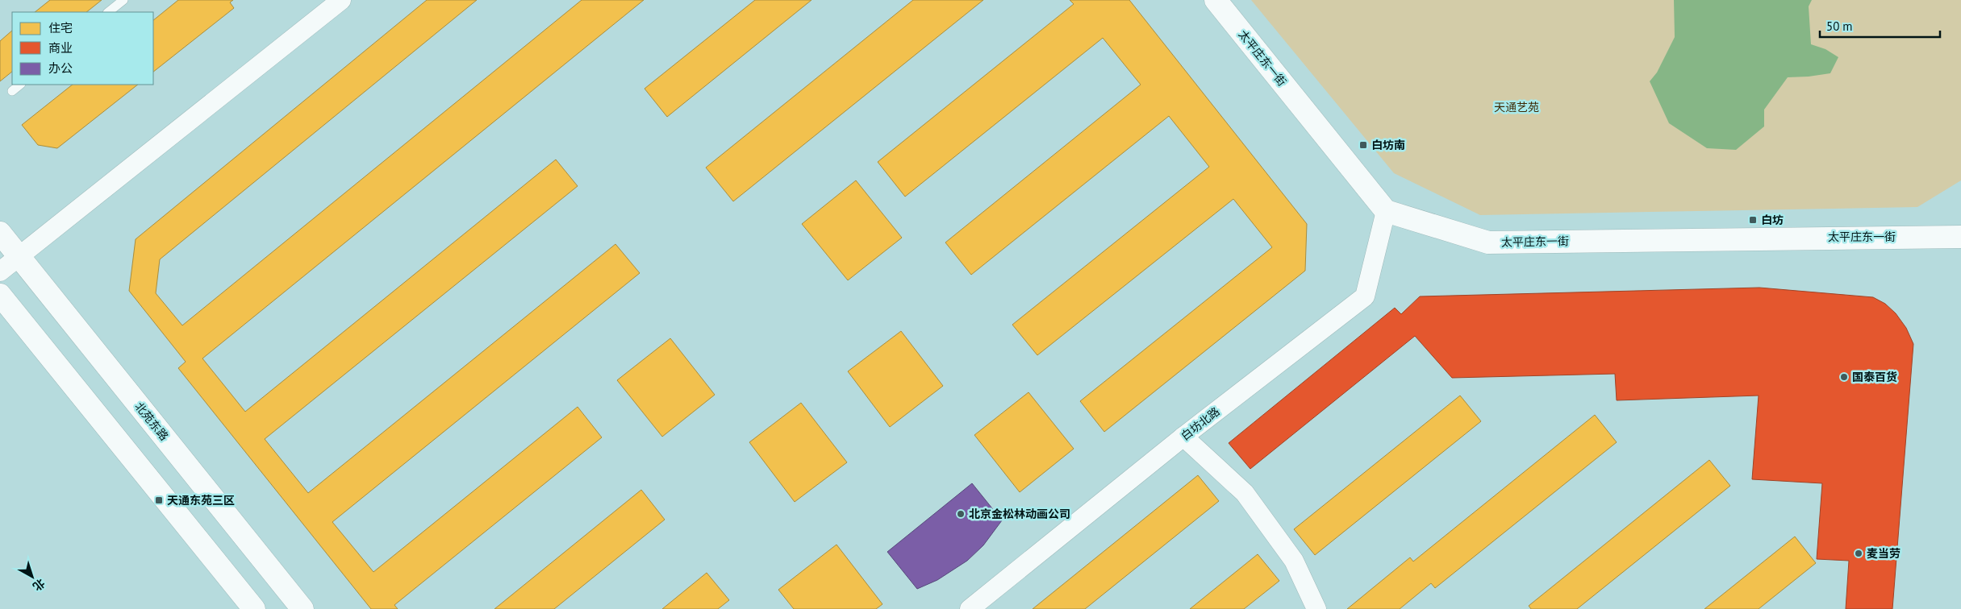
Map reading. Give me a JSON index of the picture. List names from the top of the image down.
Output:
{
  "streets": {
    "main road": ["太平庄东一街", "北苑东路"],
    "street": ["白坊北路"]
  },
  "crossings": [
    ["太平庄东一街", "白坊北路"]
  ],
  "parks": ["天通艺苑"],
  "places": {
    "transit": ["白坊南", "白坊", "天通东苑三区"],
    "other": ["国泰百货", "北京金松林动画公司", "麦当劳"]
  },
  "legend": ["住宅", "商业", "办公"],
  "scale_bar": "50 m",
  "north": "bottom right"
}
